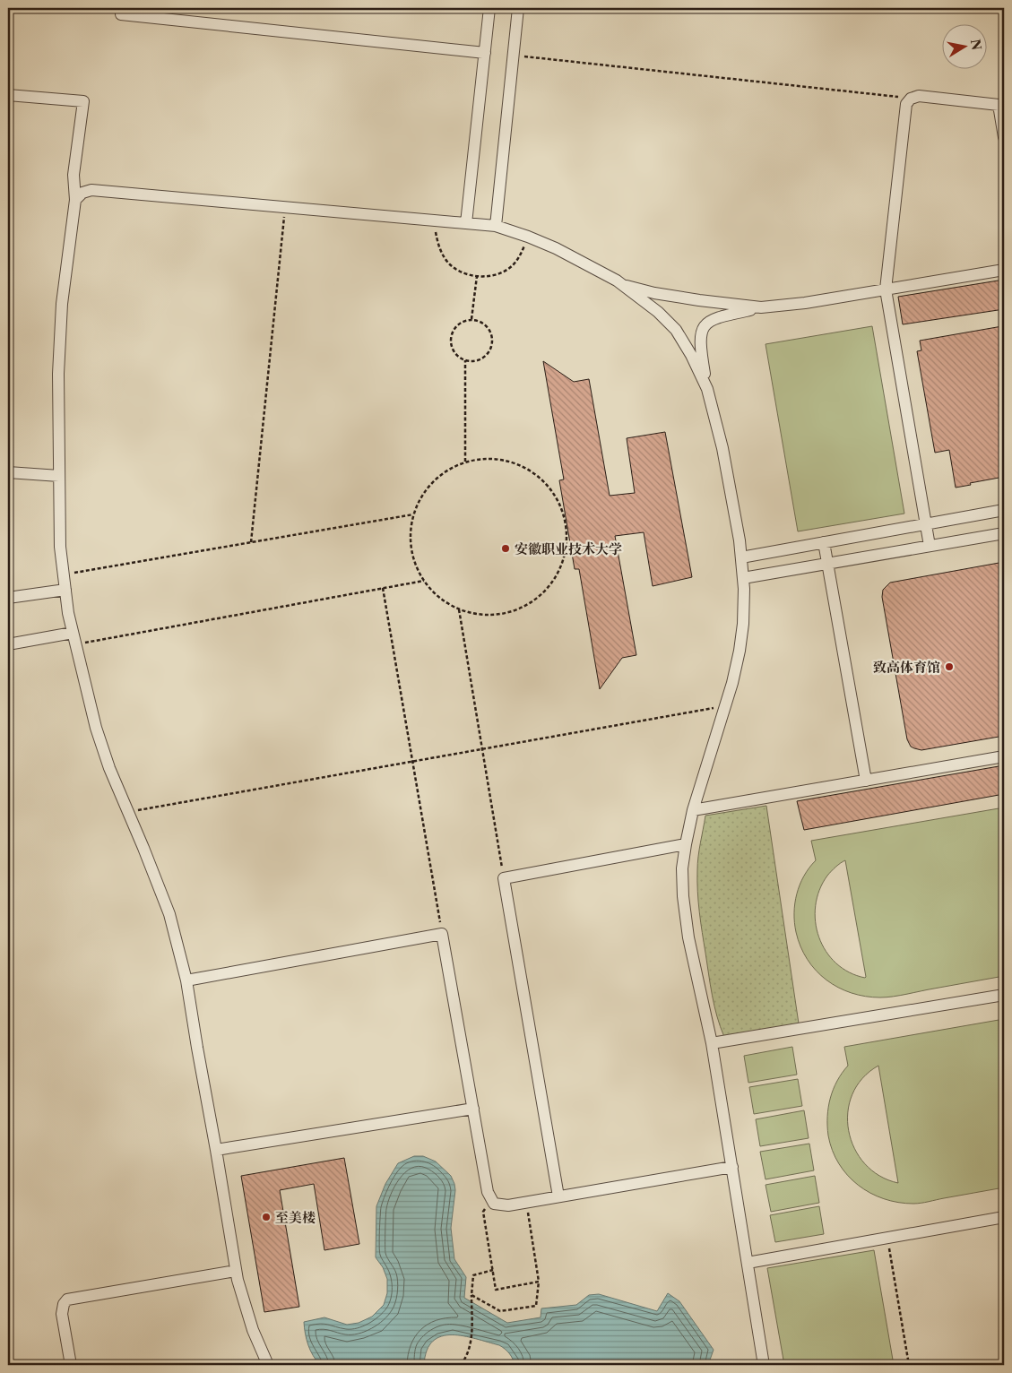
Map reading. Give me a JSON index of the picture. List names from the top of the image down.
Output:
{
  "places": ["安徽职业技术大学", "致高体育馆", "至美楼"],
  "north": "right"
}
